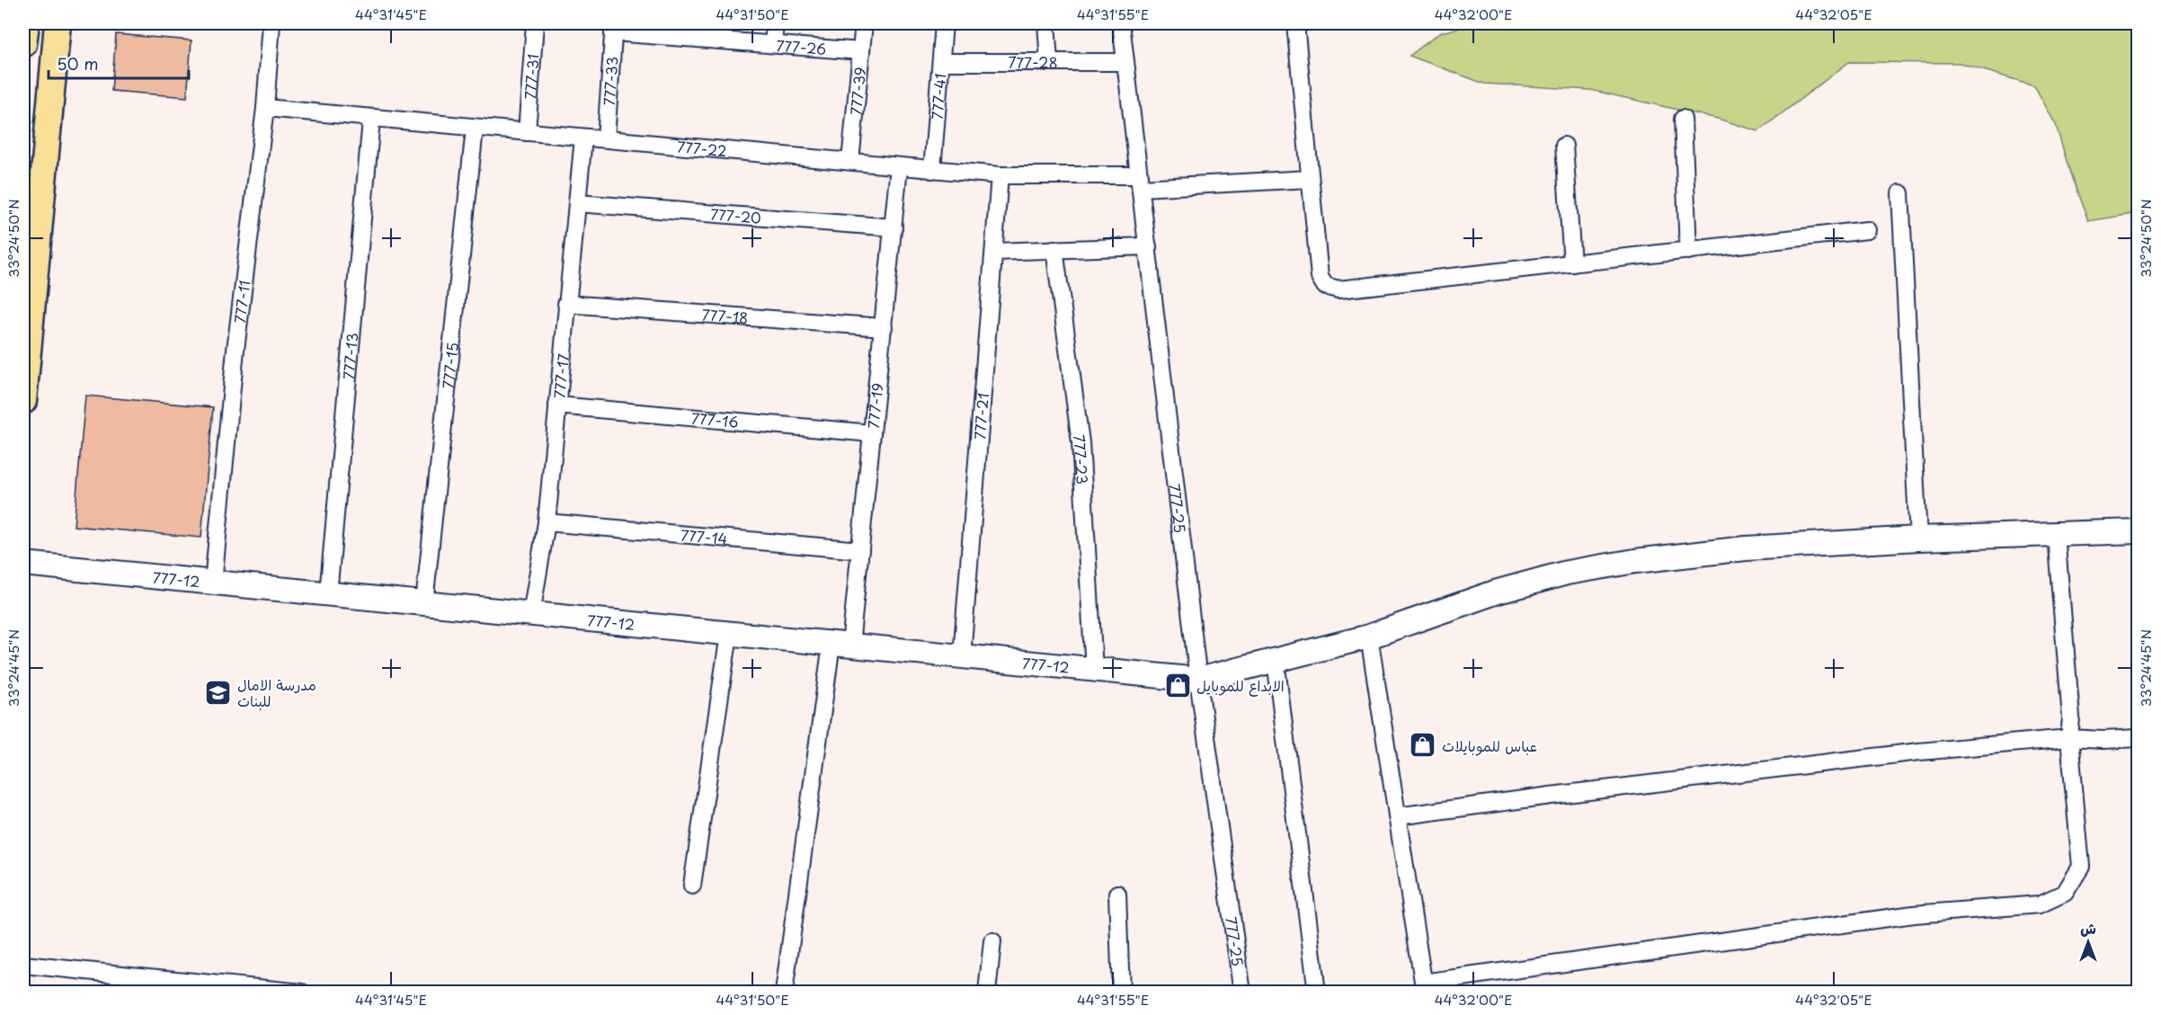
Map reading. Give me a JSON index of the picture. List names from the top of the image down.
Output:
{
  "streets": {
    "street": [
      "777-26",
      "777-28",
      "777-31",
      "777-33",
      "777-39",
      "777-41",
      "777-22",
      "777-20",
      "777-11",
      "777-18",
      "777-13",
      "777-15",
      "777-17",
      "777-19",
      "777-21",
      "777-16",
      "777-23",
      "777-25",
      "777-14",
      "777-12"
    ]
  },
  "crossings": [
    ["777-26", "777-33"],
    ["777-26", "777-39"],
    ["777-28", "777-41"],
    ["777-28", "777-25"],
    ["777-31", "777-22"],
    ["777-33", "777-22"],
    ["777-39", "777-22"],
    ["777-41", "777-22"],
    ["777-22", "777-11"],
    ["777-22", "777-13"],
    ["777-22", "777-15"],
    ["777-22", "777-17"],
    ["777-22", "777-19"],
    ["777-22", "777-21"],
    ["777-22", "777-25"],
    ["777-20", "777-17"],
    ["777-20", "777-19"],
    ["777-11", "777-12"],
    ["777-18", "777-17"],
    ["777-18", "777-19"],
    ["777-13", "777-12"],
    ["777-15", "777-12"],
    ["777-17", "777-16"],
    ["777-17", "777-14"],
    ["777-17", "777-12"],
    ["777-19", "777-16"],
    ["777-19", "777-14"],
    ["777-19", "777-12"],
    ["777-21", "777-12"],
    ["777-23", "777-12"],
    ["777-25", "777-12"]
  ],
  "places": {
    "shop": ["الابداع للموبايل", "عباس للموبايلات"],
    "school or university": ["مدرسة الامال للبنات"]
  },
  "scale_bar": "50 m",
  "north": "top",
  "coordinates": [
    "44°31'45\"E",
    "44°31'50\"E",
    "44°31'55\"E",
    "44°32'00\"E",
    "44°32'05\"E",
    "33°24'50\"N",
    "33°24'45\"N"
  ]
}
